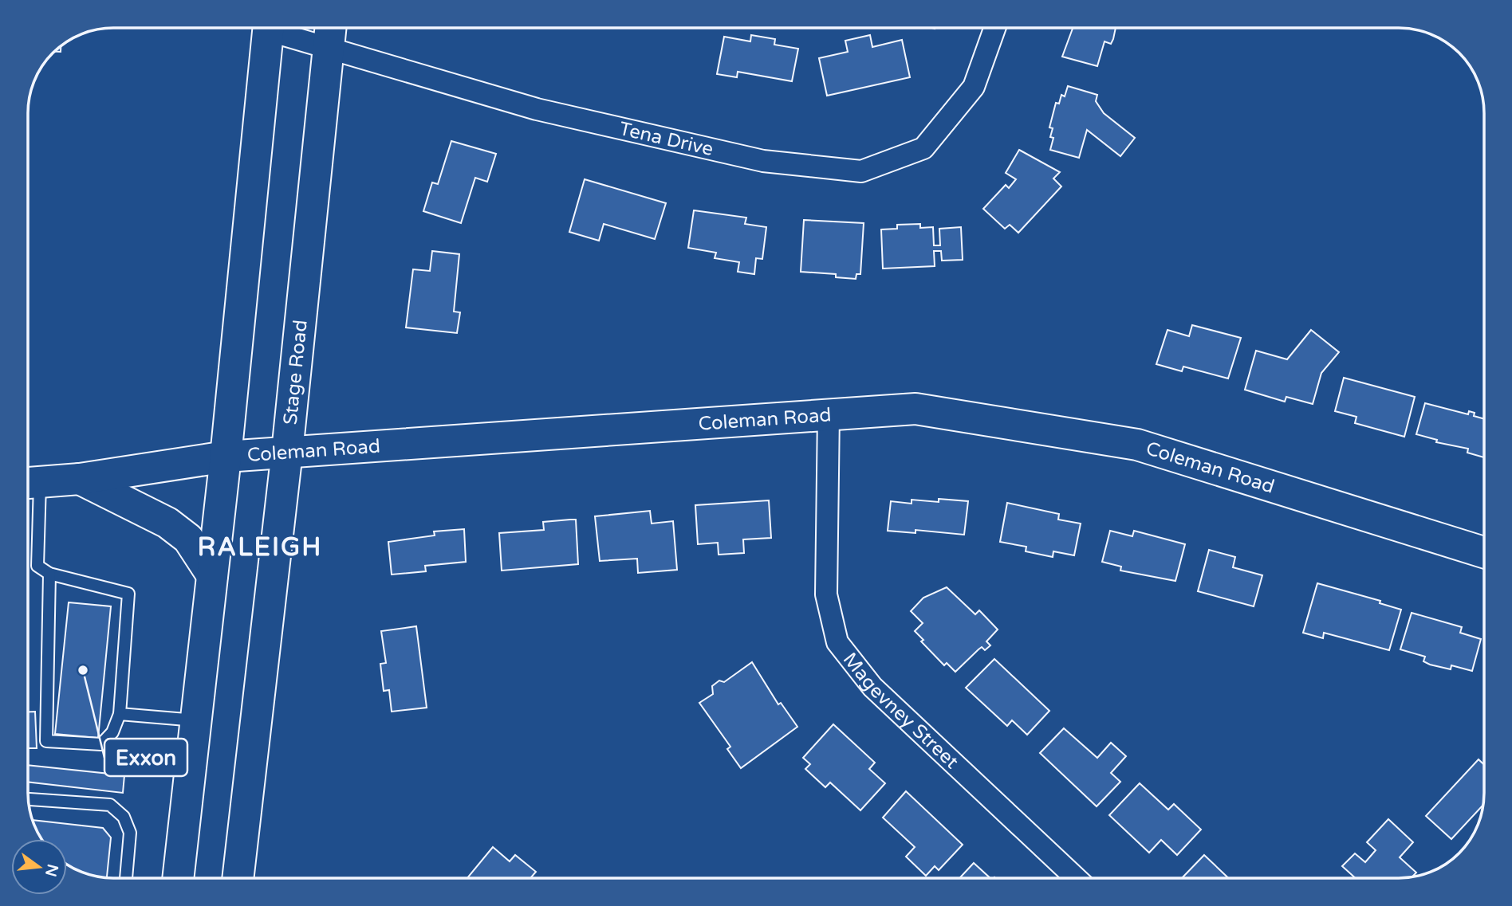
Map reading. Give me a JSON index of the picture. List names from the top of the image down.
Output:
{
  "streets": {
    "main road": ["Stage Road", "Coleman Road"],
    "street": ["Tena Drive", "Magevney Street"]
  },
  "crossings": [
    ["Tena Drive", "Stage Road"],
    ["Stage Road", "Coleman Road"],
    ["Coleman Road", "Magevney Street"]
  ],
  "districts": ["RALEIGH"],
  "places": ["Exxon"],
  "north": "right"
}
